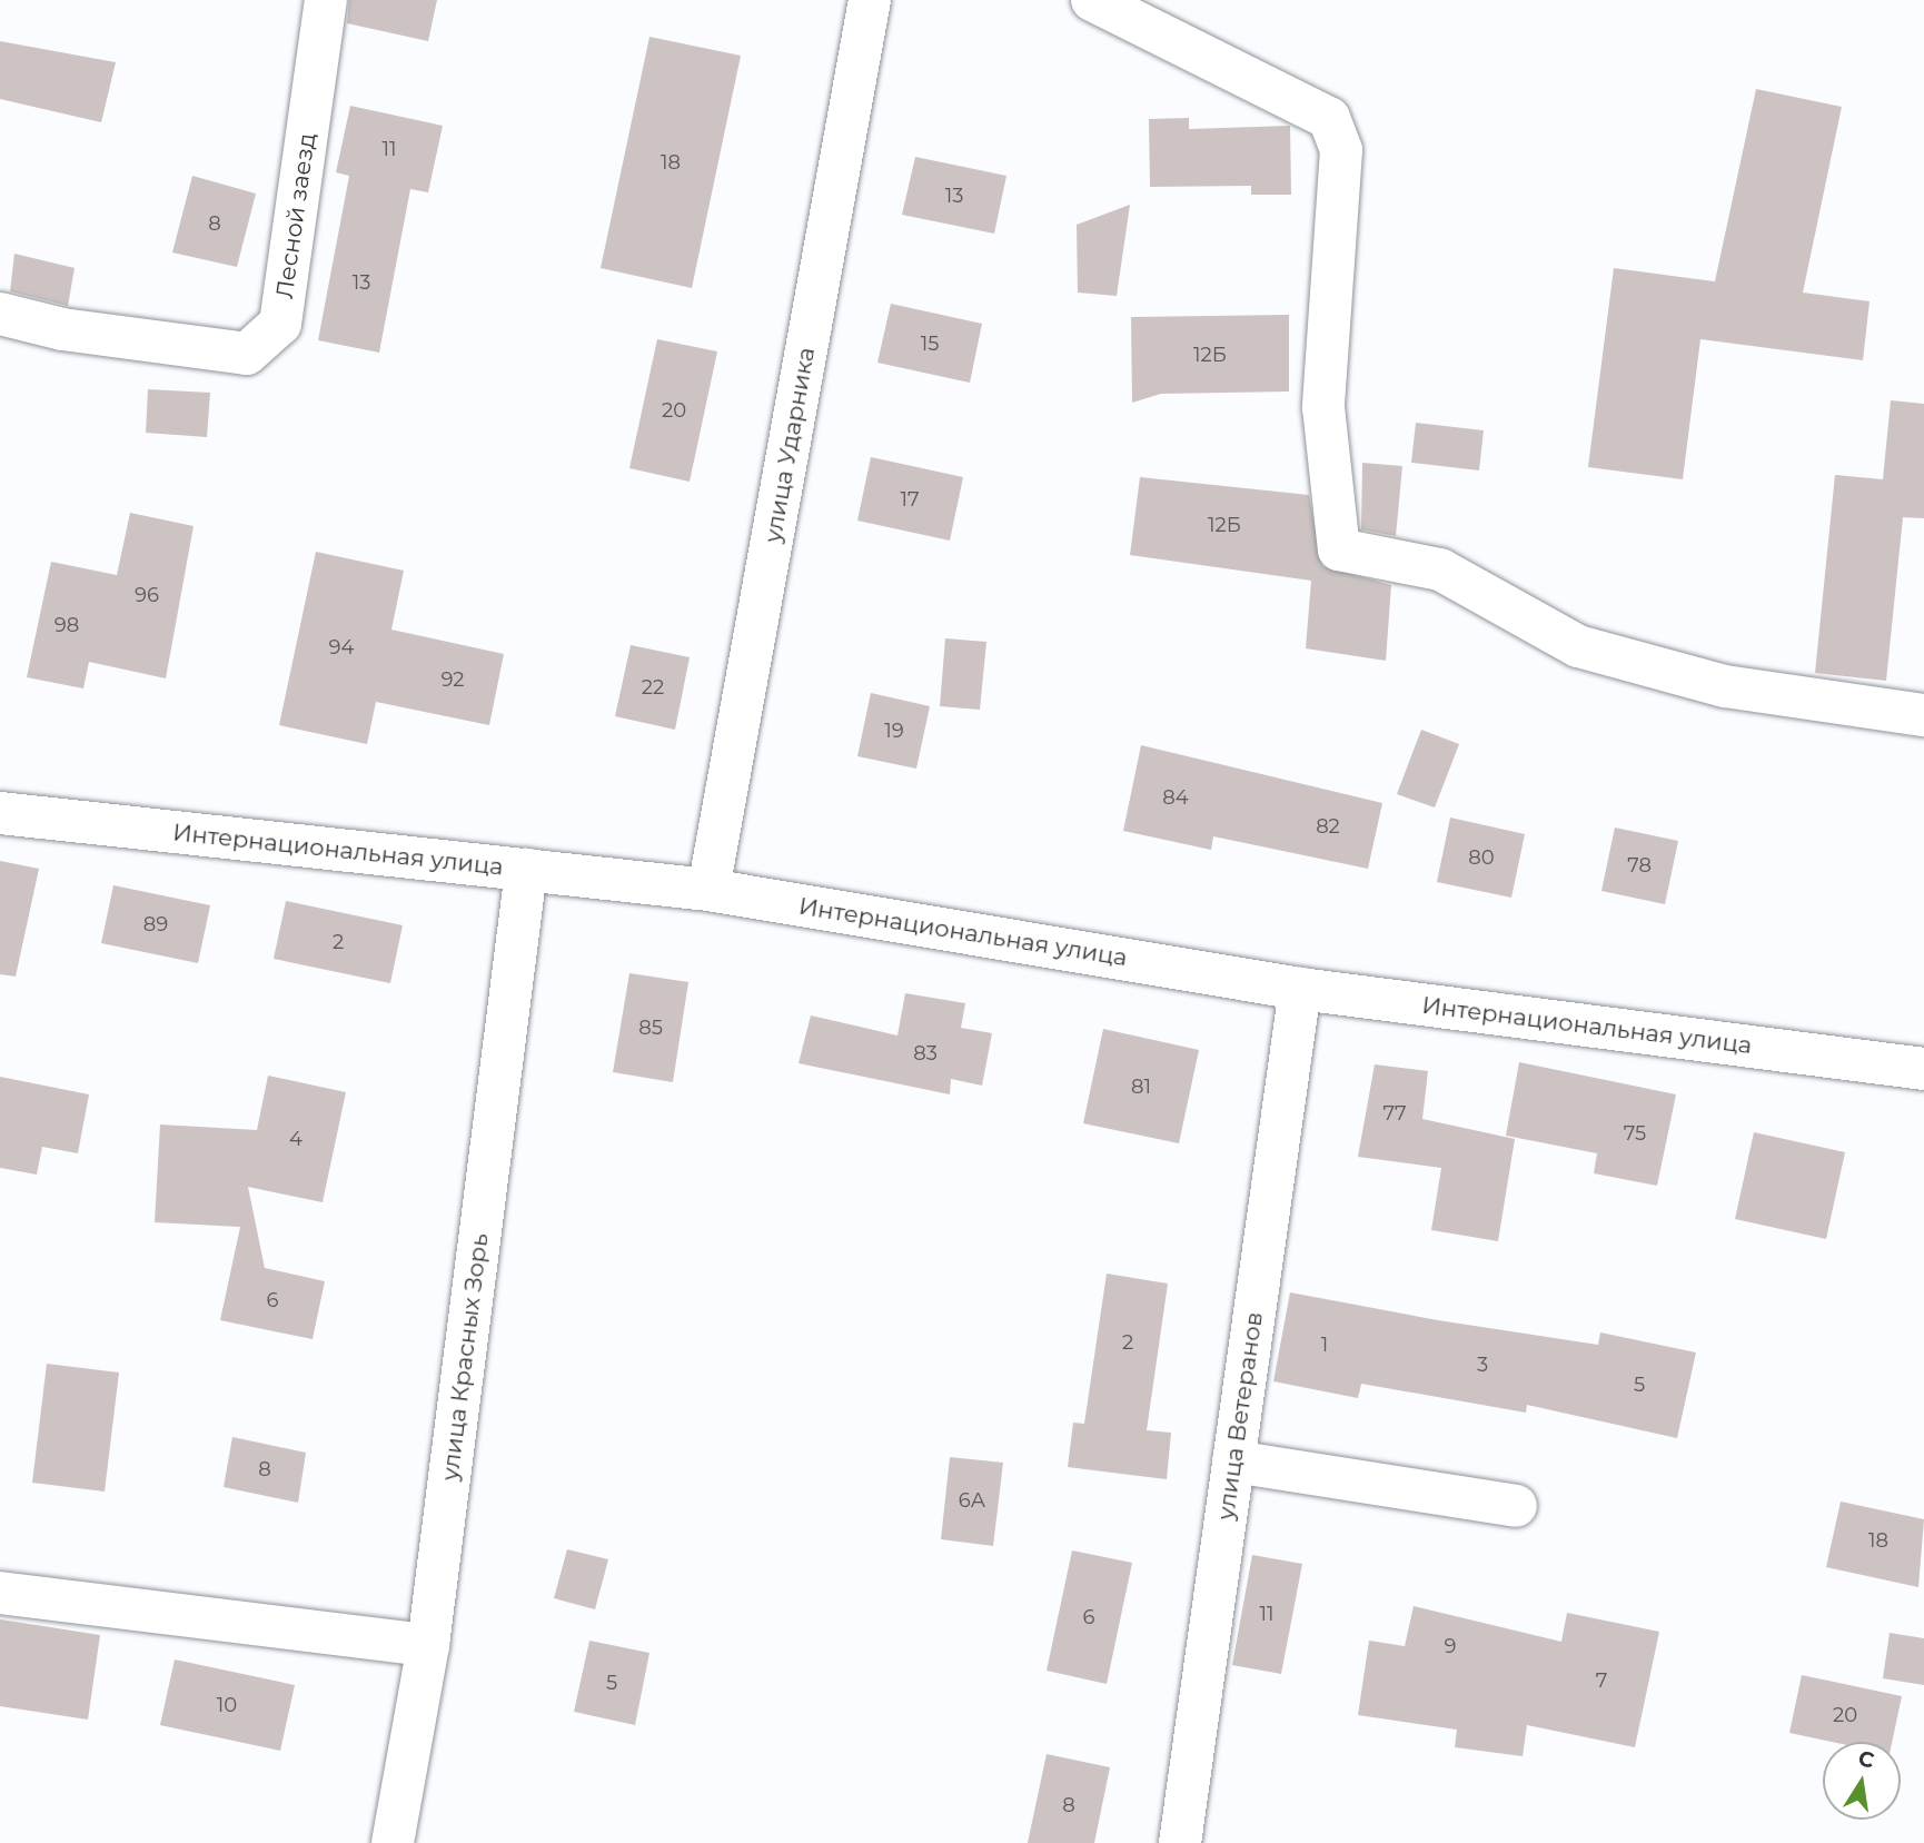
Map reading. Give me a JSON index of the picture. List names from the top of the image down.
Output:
{
  "streets": {
    "street": [
      "Лесной заезд",
      "улица Ударника",
      "Интернациональная улица",
      "улица Красных Зорь",
      "улица Ветеранов"
    ]
  },
  "crossings": [
    ["улица Ударника", "Интернациональная улица"],
    ["Интернациональная улица", "улица Красных Зорь"],
    ["Интернациональная улица", "улица Ветеранов"]
  ],
  "house_numbers": [
    "11",
    "18",
    "13",
    "8",
    "13",
    "15",
    "12Б",
    "20",
    "17",
    "12Б",
    "96",
    "98",
    "94",
    "92",
    "22",
    "19",
    "84",
    "82",
    "80",
    "78",
    "89",
    "2",
    "85",
    "83",
    "81",
    "77",
    "75",
    "4",
    "6",
    "2",
    "1",
    "3",
    "5",
    "8",
    "6А",
    "18",
    "11",
    "6",
    "9",
    "7",
    "5",
    "10",
    "20",
    "8"
  ],
  "north": "top"
}
